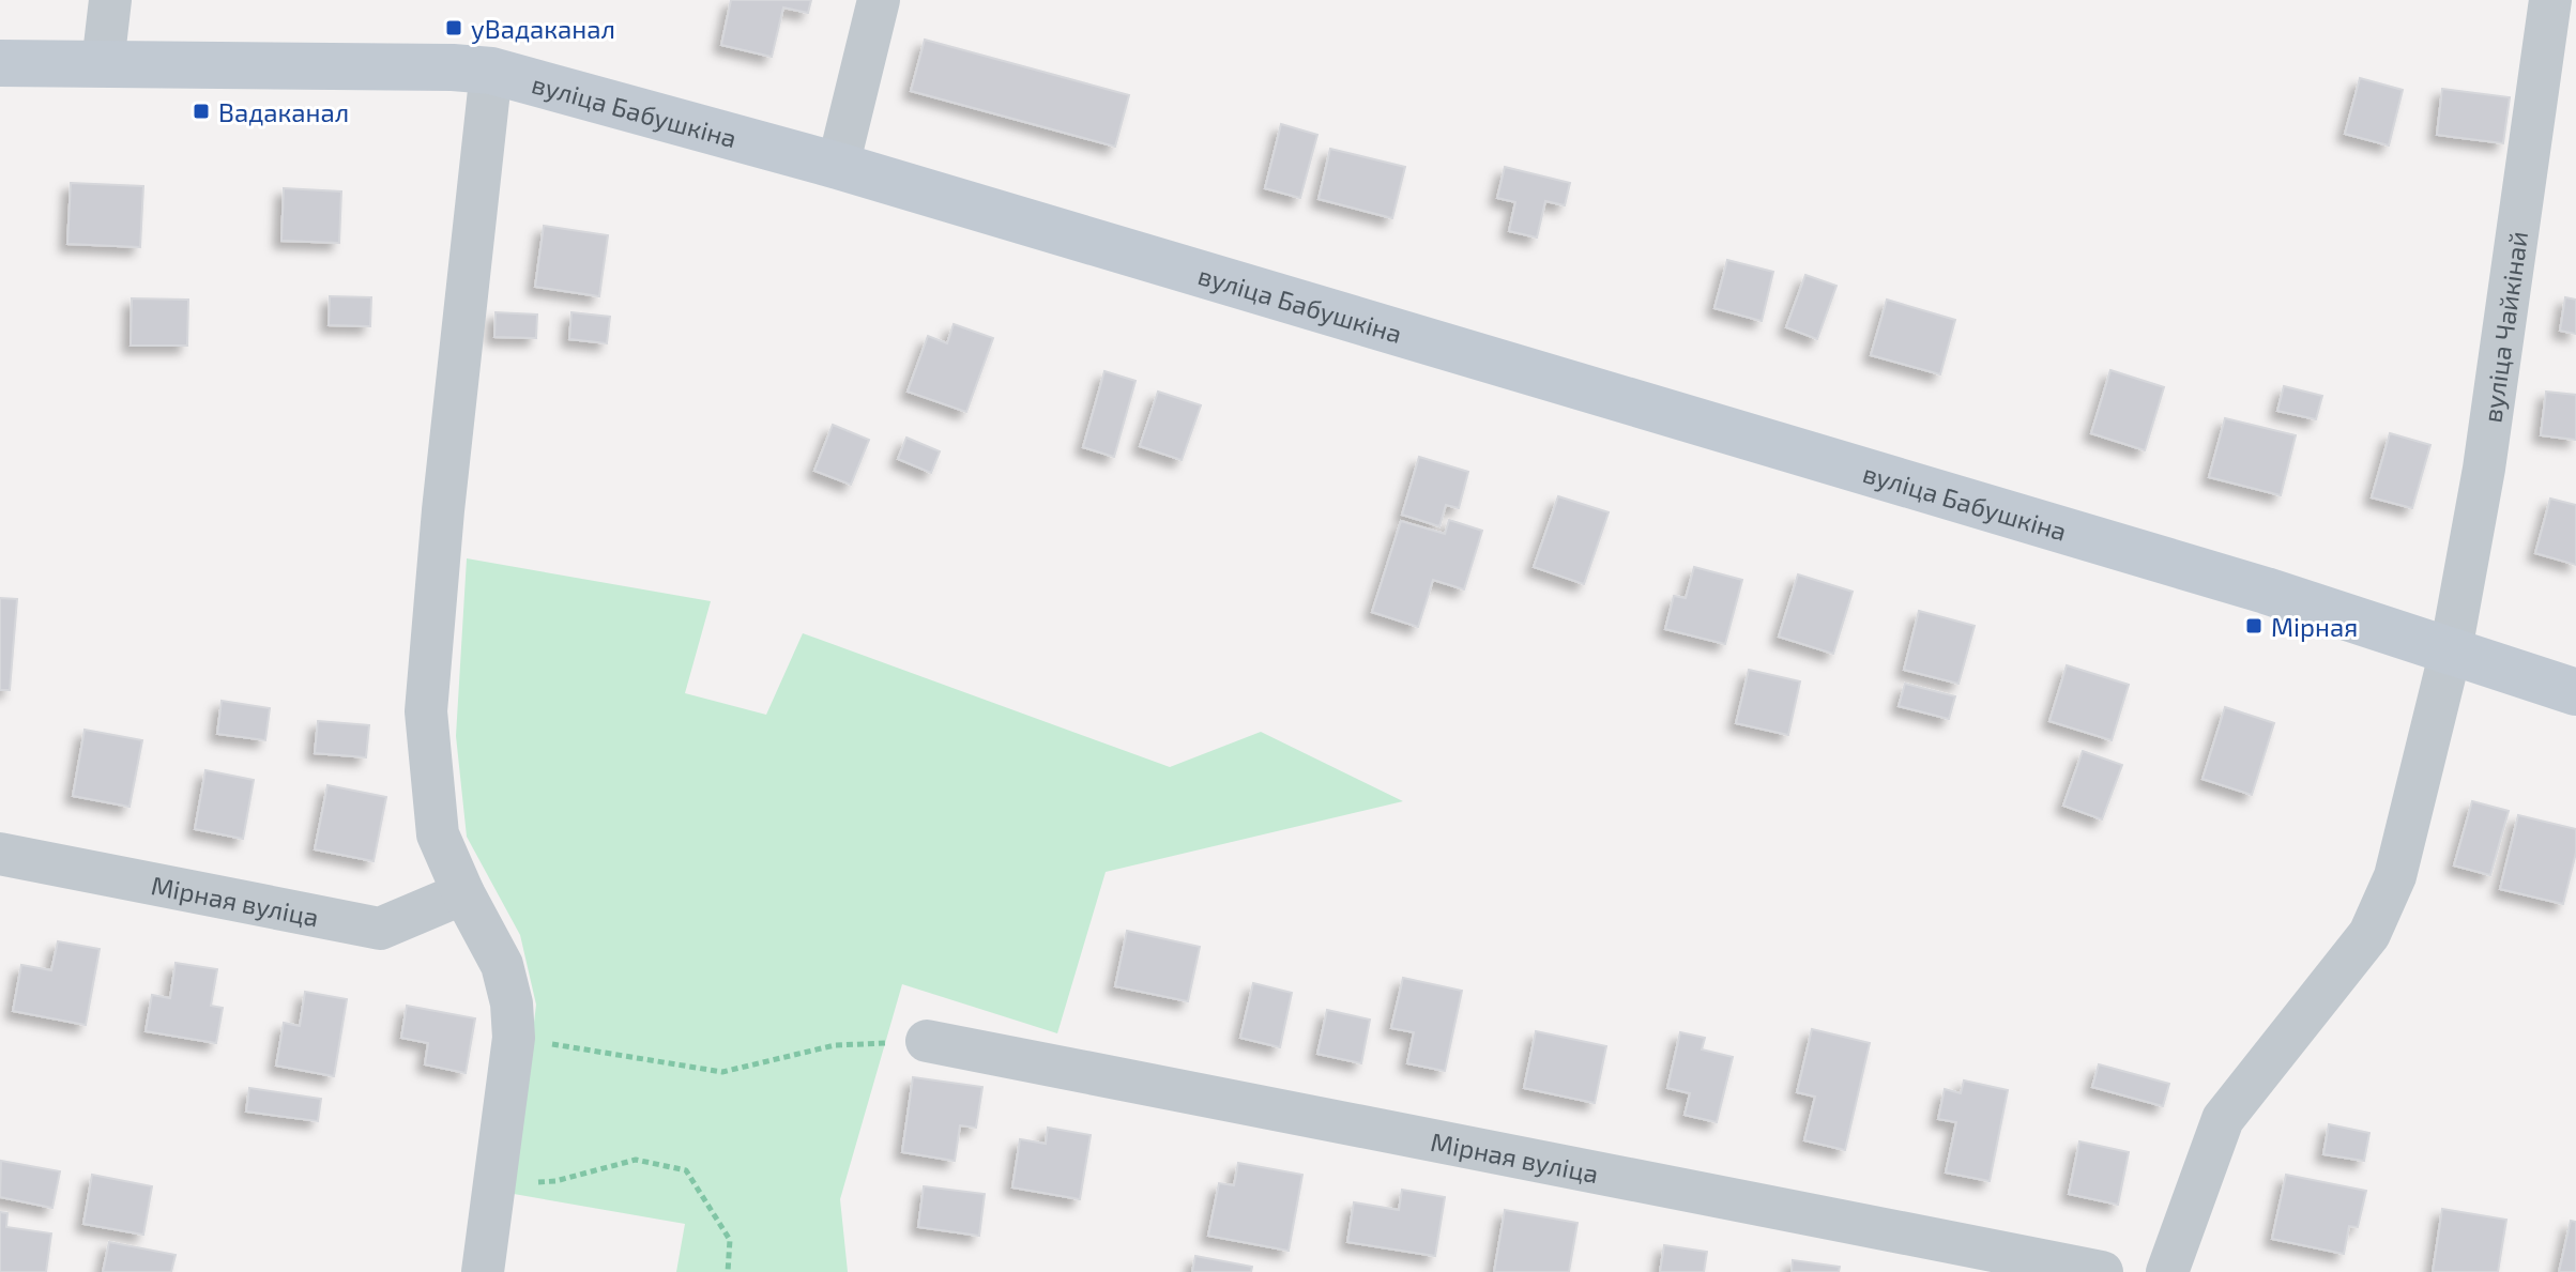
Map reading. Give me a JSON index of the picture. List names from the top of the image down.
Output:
{
  "streets": {
    "street": ["вуліца Бабушкіна", "вуліца Чайкінай", "Мірная вуліца"]
  },
  "crossings": [
    ["вуліца Бабушкіна", "вуліца Чайкінай"]
  ],
  "places": {
    "transit": ["уВадаканал", "Вадаканал", "Мірная"]
  }
}
